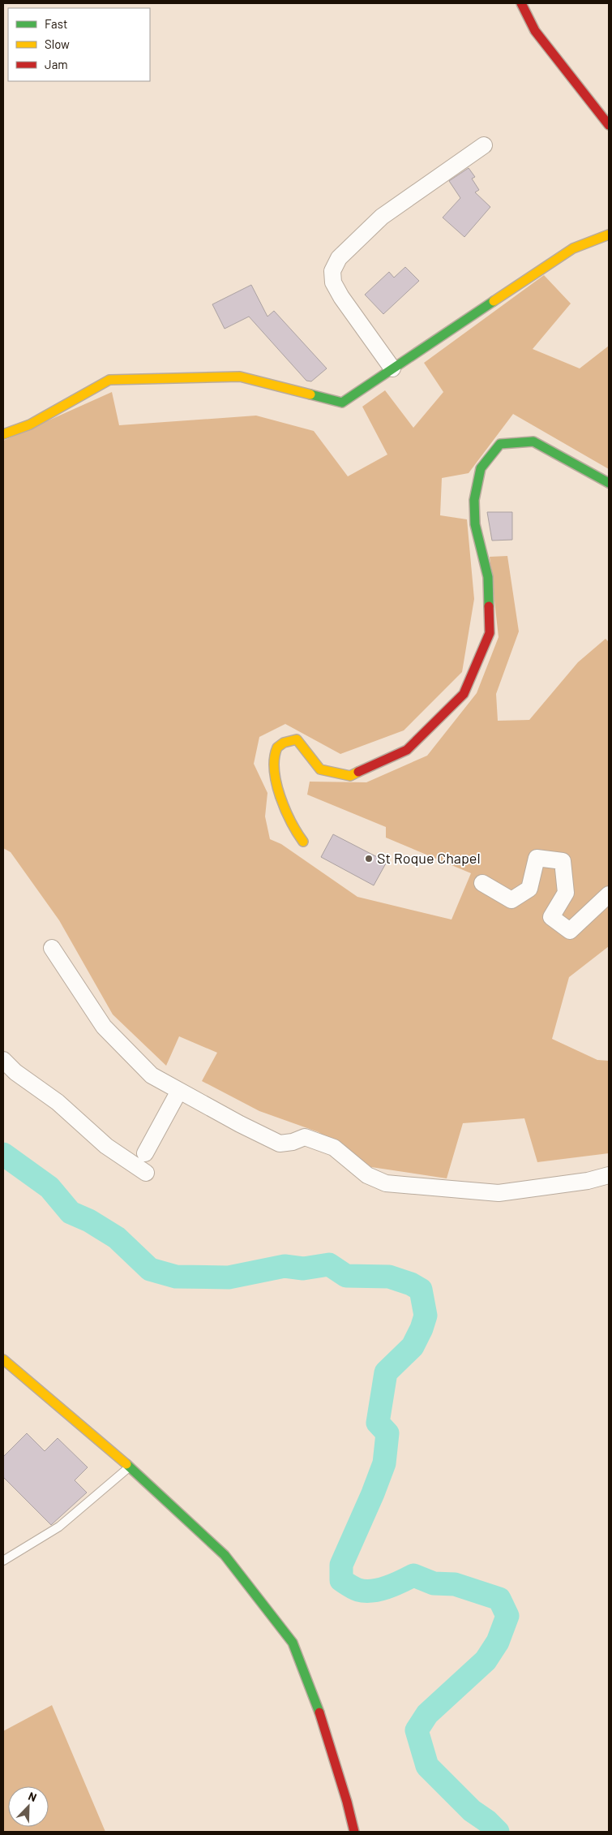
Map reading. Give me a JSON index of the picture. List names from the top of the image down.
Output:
{
  "places": ["St Roque Chapel"],
  "legend": ["Fast", "Slow", "Jam"],
  "north": "top right"
}
